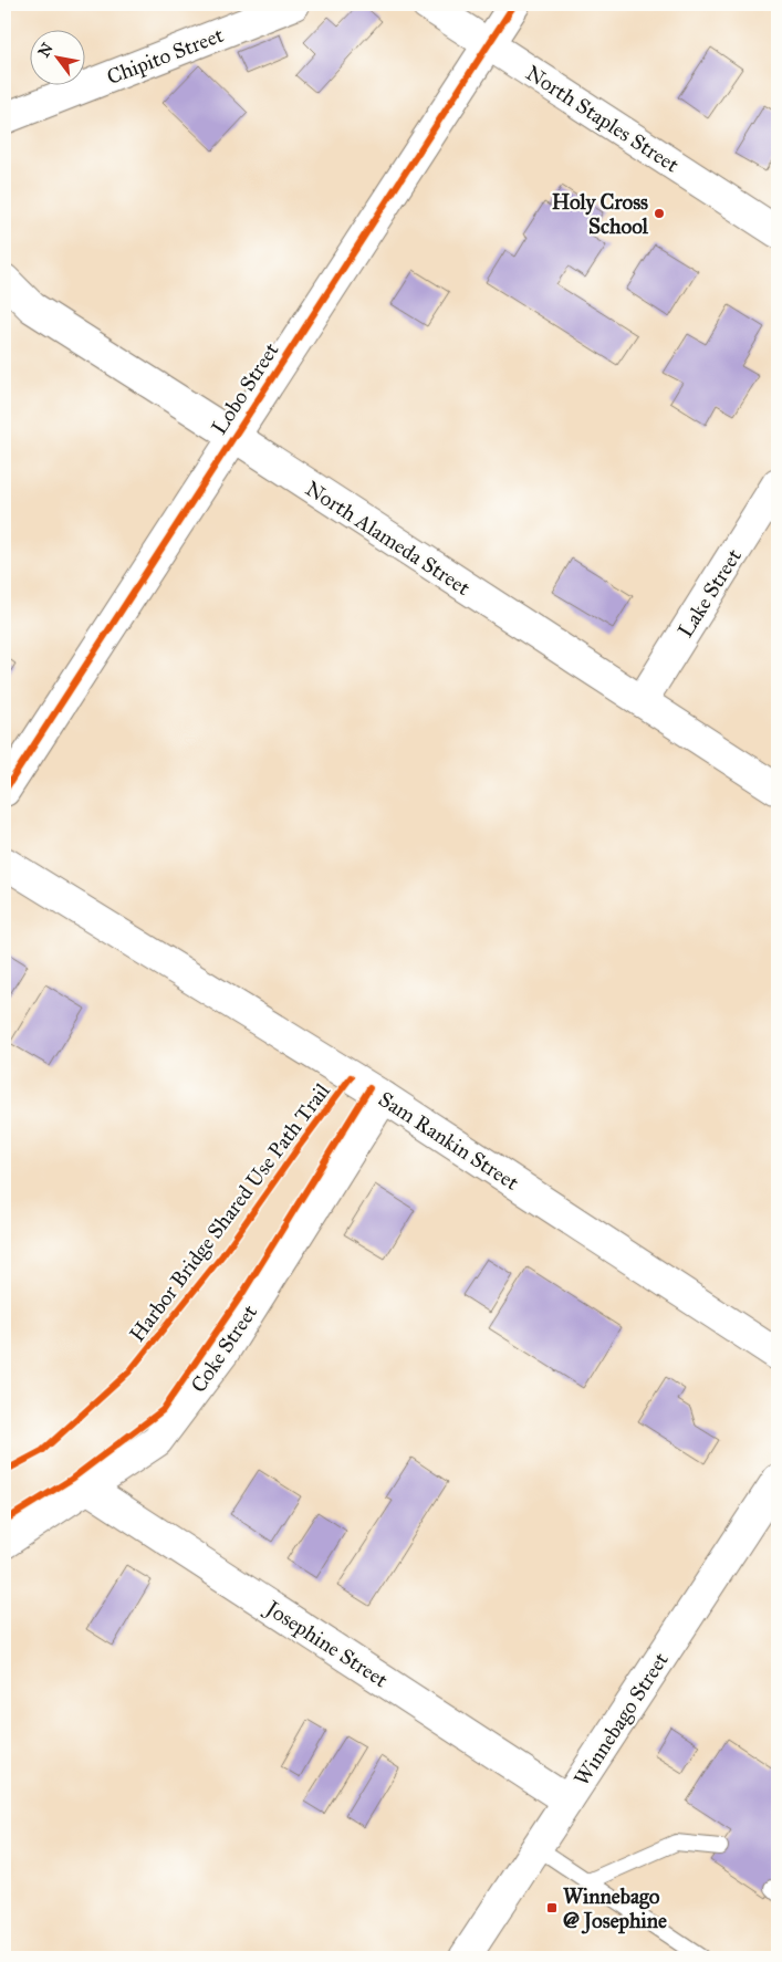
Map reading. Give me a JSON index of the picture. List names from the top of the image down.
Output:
{
  "streets": {
    "street": [
      "Chipito Street",
      "North Staples Street",
      "Lobo Street",
      "North Alameda Street",
      "Lake Street",
      "Sam Rankin Street",
      "Coke Street",
      "Josephine Street",
      "Winnebago Street"
    ],
    "cycle path": ["Harbor Bridge Shared Use Path Trail"]
  },
  "crossings": [
    ["North Staples Street", "Lobo Street"],
    ["Lobo Street", "North Alameda Street"],
    ["North Alameda Street", "Lake Street"],
    ["Sam Rankin Street", "Coke Street"],
    ["Coke Street", "Josephine Street"],
    ["Josephine Street", "Winnebago Street"]
  ],
  "places": {
    "other": ["Holy Cross School"],
    "transit": ["Winnebago @ Josephine"]
  },
  "north": "top left"
}
